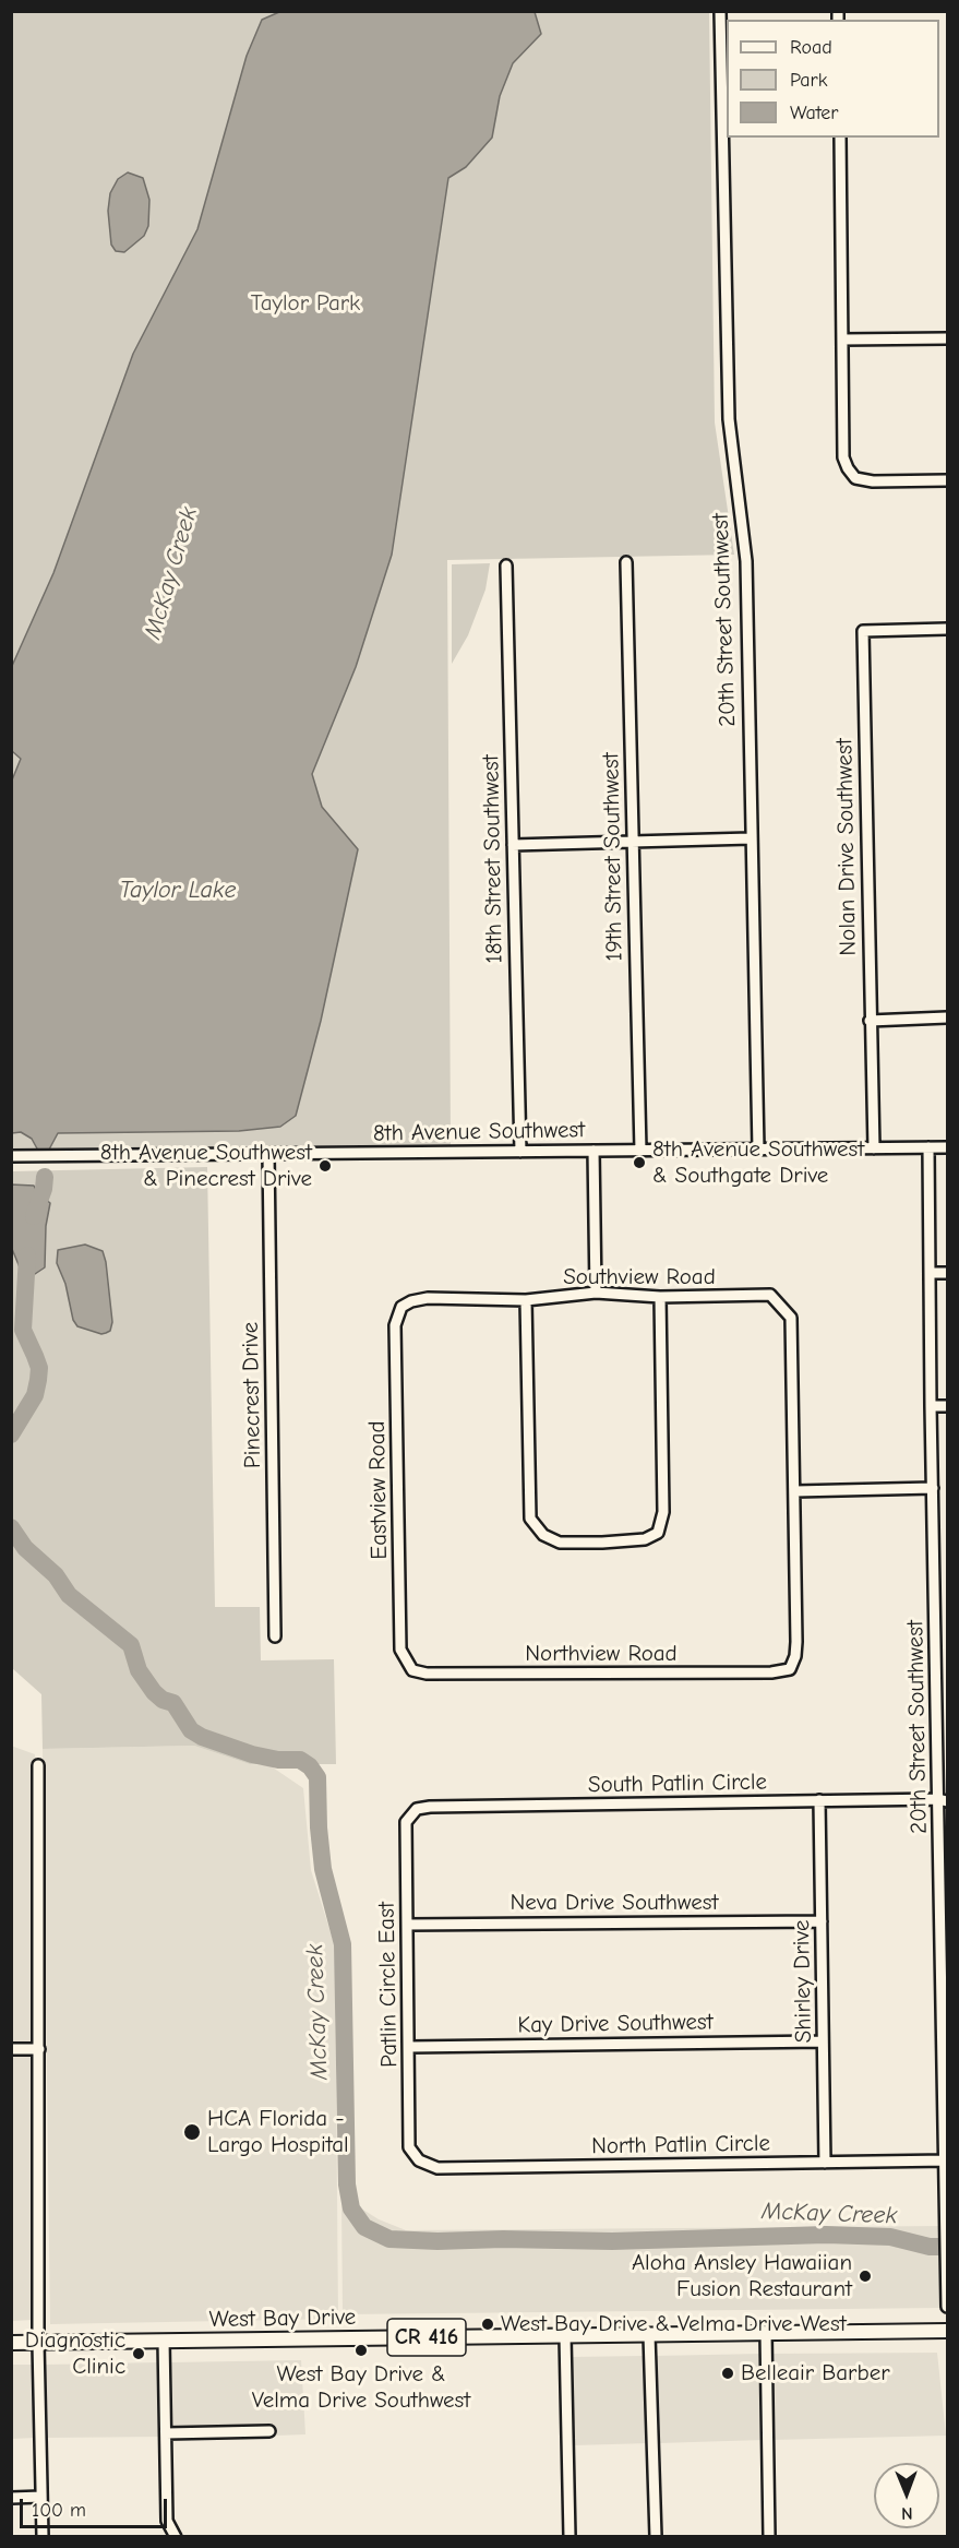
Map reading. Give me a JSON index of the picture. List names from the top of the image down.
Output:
{
  "streets": {
    "main road": ["West Bay Drive", "CR 416"],
    "street": [
      "20th Street Southwest",
      "Nolan Drive Southwest",
      "19th Street Southwest",
      "18th Street Southwest",
      "8th Avenue Southwest",
      "Southview Road",
      "Pinecrest Drive",
      "Eastview Road",
      "Northview Road",
      "South Patlin Circle",
      "Neva Drive Southwest",
      "Shirley Drive",
      "Patlin Circle East",
      "Kay Drive Southwest",
      "North Patlin Circle"
    ]
  },
  "crossings": [
    ["20th Street Southwest", "8th Avenue Southwest"],
    ["20th Street Southwest", "South Patlin Circle"],
    ["20th Street Southwest", "North Patlin Circle"],
    ["Nolan Drive Southwest", "8th Avenue Southwest"],
    ["19th Street Southwest", "8th Avenue Southwest"],
    ["18th Street Southwest", "8th Avenue Southwest"],
    ["8th Avenue Southwest", "Pinecrest Drive"],
    ["Southview Road", "Eastview Road"],
    ["Southview Road", "Northview Road"],
    ["Eastview Road", "Northview Road"],
    ["South Patlin Circle", "Shirley Drive"],
    ["South Patlin Circle", "Patlin Circle East"],
    ["Neva Drive Southwest", "Shirley Drive"],
    ["Neva Drive Southwest", "Patlin Circle East"],
    ["Shirley Drive", "Kay Drive Southwest"],
    ["Shirley Drive", "North Patlin Circle"],
    ["Patlin Circle East", "Kay Drive Southwest"],
    ["Patlin Circle East", "North Patlin Circle"]
  ],
  "water": ["McKay Creek", "Taylor Lake"],
  "parks": ["Taylor Park"],
  "places": [
    "8th Avenue Southwest & Southgate Drive",
    "8th Avenue Southwest & Pinecrest Drive",
    "HCA Florida - Largo Hospital",
    "Aloha Ansley Hawaiian Fusion Restaurant",
    "West Bay Drive & Velma Drive West",
    "West Bay Drive & Velma Drive Southwest",
    "Diagnostic Clinic",
    "Belleair Barber"
  ],
  "legend": ["Road", "Park", "Water"],
  "scale_bar": "100 m",
  "north": "bottom"
}
